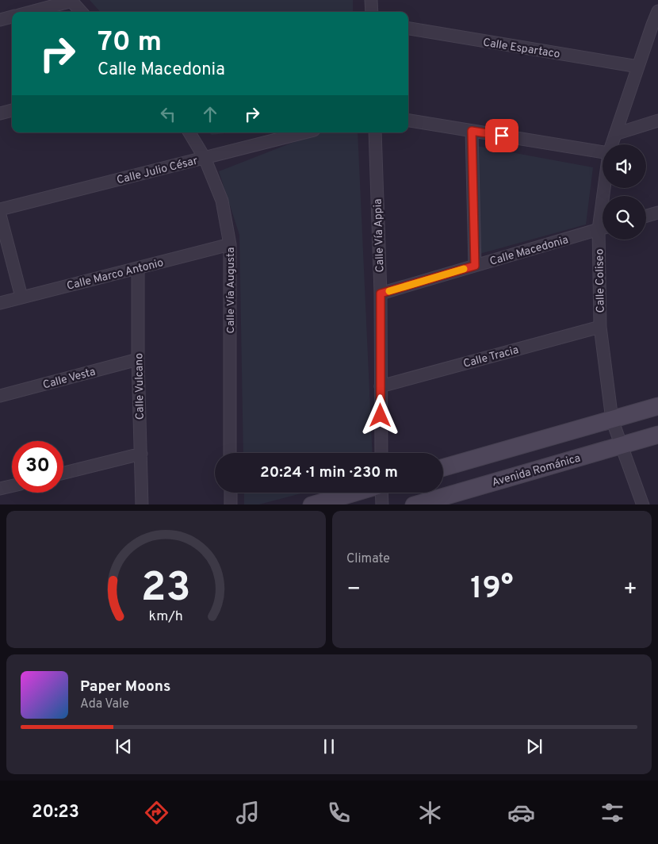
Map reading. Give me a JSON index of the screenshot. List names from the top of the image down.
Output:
{
  "streets": {
    "street": [
      "Calle Espartaco",
      "Calle Julio César",
      "Calle Vía Appia",
      "Calle Macedonia",
      "Calle Marco Antonio",
      "Calle Coliseo",
      "Calle Vía Augusta",
      "Calle Tracia",
      "Calle Vesta",
      "Calle Vulcano",
      "Avenida Románica"
    ]
  },
  "crossings": [
    ["Calle Espartaco", "Calle Coliseo"],
    ["Calle Julio César", "Calle Vía Augusta"],
    ["Calle Vía Appia", "Calle Macedonia"],
    ["Calle Vía Appia", "Calle Tracia"],
    ["Calle Marco Antonio", "Calle Vía Augusta"],
    ["Calle Marco Antonio", "Calle Vulcano"],
    ["Calle Coliseo", "Calle Tracia"],
    ["Calle Coliseo", "Avenida Románica"],
    ["Calle Vesta", "Calle Vulcano"]
  ],
  "page": {
    "turn": ["70 m", "Calle Macedonia"],
    "limit": "30",
    "trip": "20:24 · 1 min · 230 m",
    "tile": "Climate",
    "heat": ["−", "19°", "+"],
    "song": ["Paper Moons", "Ada Vale"],
    "tabs": "20:23",
    "gauge": ["23", "km/h"]
  }
}
